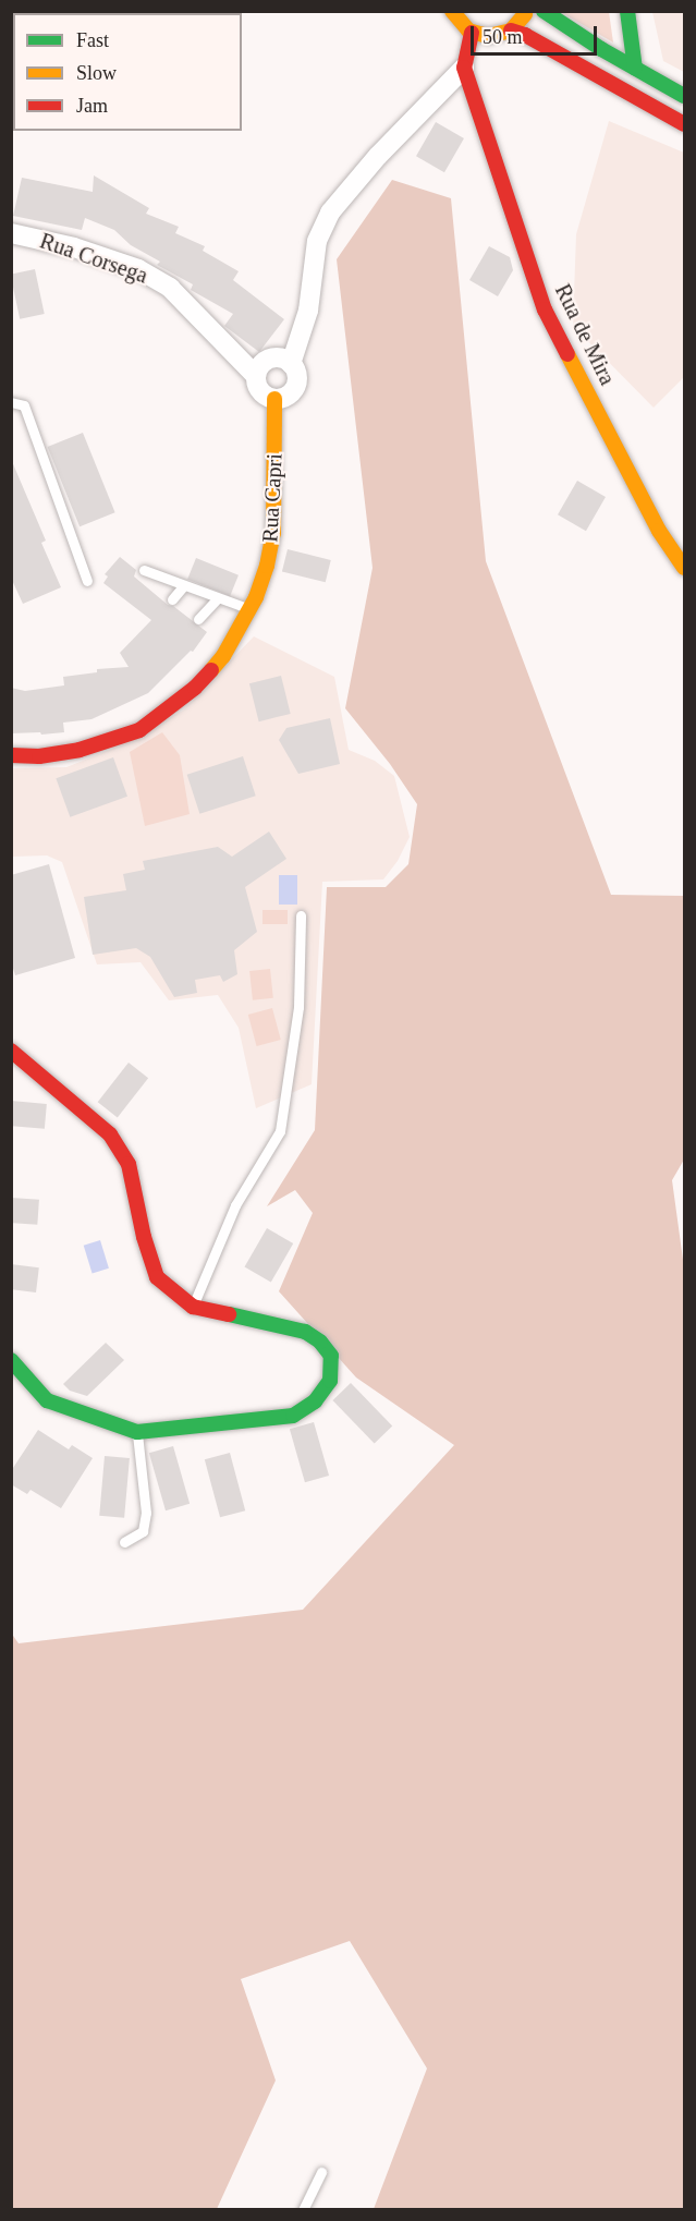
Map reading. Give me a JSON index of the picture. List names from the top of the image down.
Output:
{
  "streets": {
    "street": ["Rua Corsega", "Rua de Mira", "Rua Capri"]
  },
  "crossings": [
    ["Rua Corsega", "Rua Capri"]
  ],
  "legend": ["Fast", "Slow", "Jam"],
  "scale_bar": "50 m"
}
